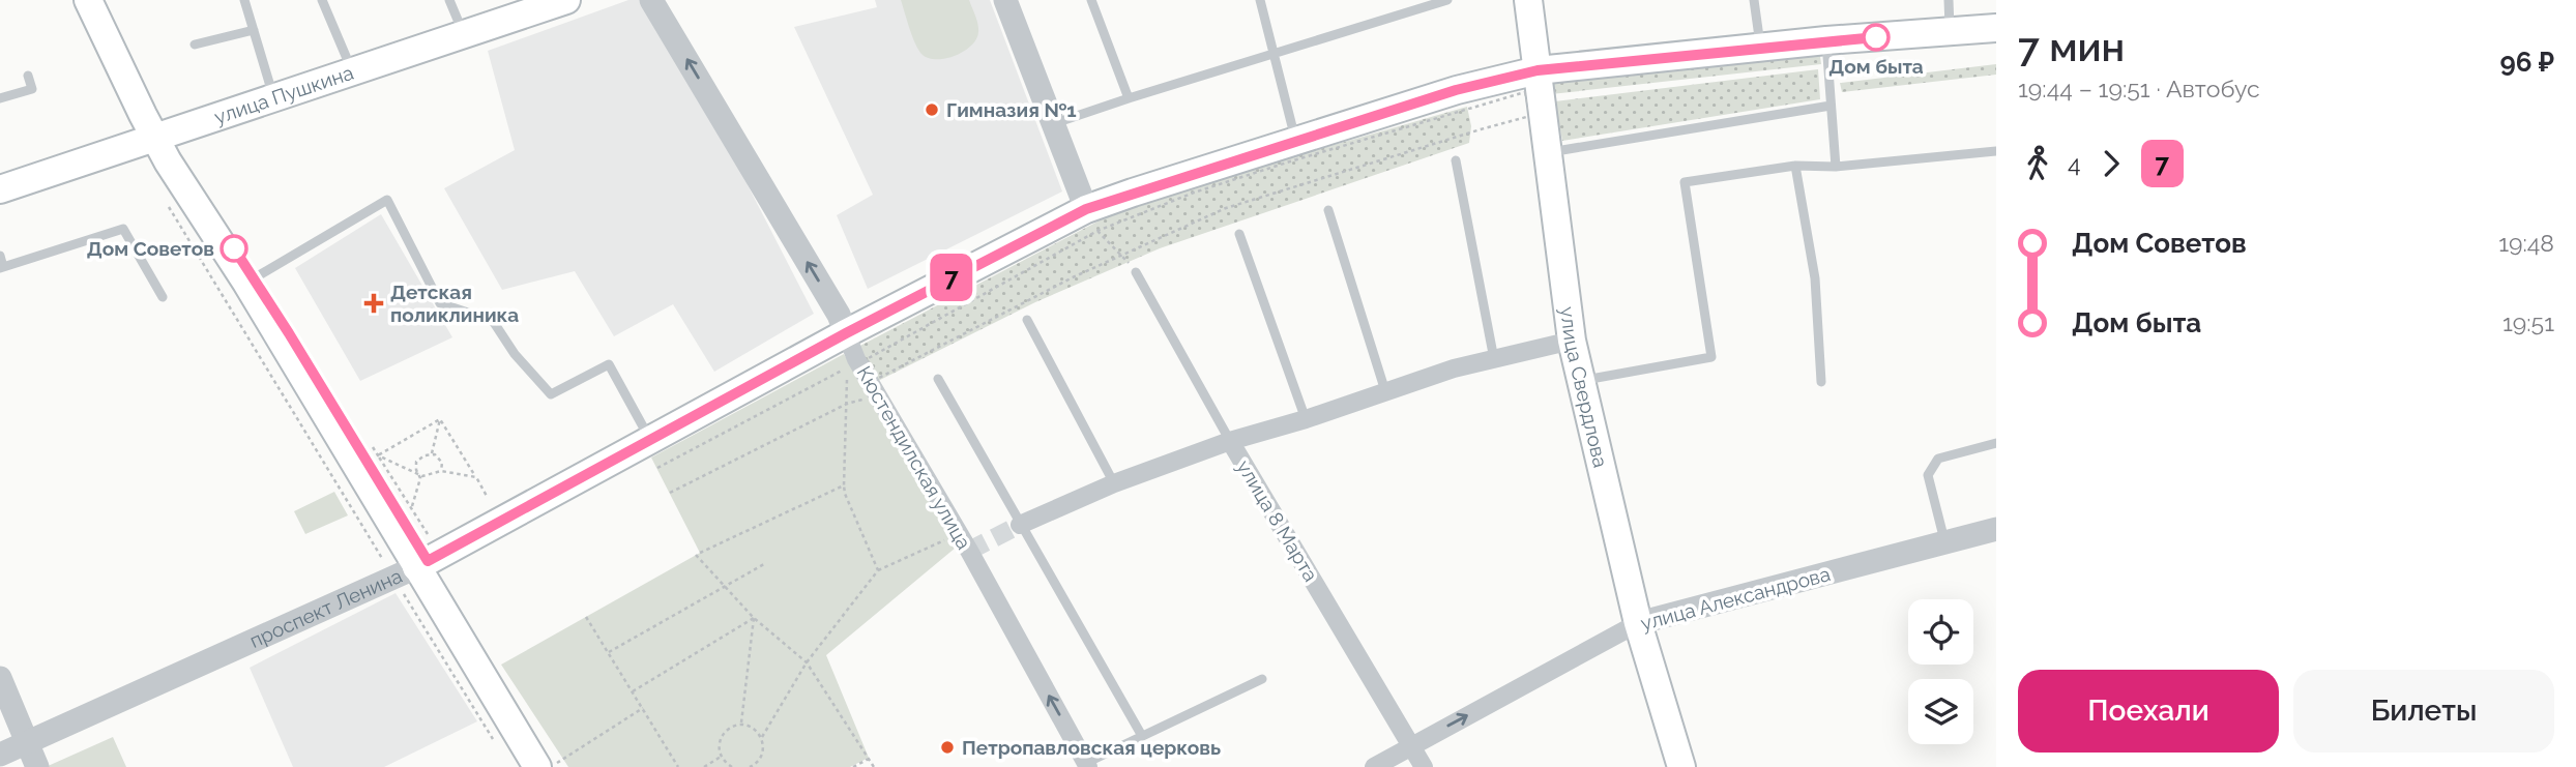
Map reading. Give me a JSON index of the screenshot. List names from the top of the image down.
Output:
{
  "streets": {
    "main road": ["улица Пушкина", "улица Свердлова", "проспект Ленина"],
    "street": ["Кюстендилская улица", "улица 8 Марта", "улица Александрова"]
  },
  "crossings": [
    ["улица Свердлова", "улица Александрова"],
    ["улица Свердлова", "проспект Ленина"],
    ["Кюстендилская улица", "проспект Ленина"],
    ["улица 8 Марта", "улица Александрова"]
  ],
  "one_way": ["Кюстендилская улица", "улица Александрова"],
  "places": {
    "other": [
      "Дом быта",
      "Гимназия №1",
      "Дом Советов",
      "Петропавловская церковь"
    ],
    "health": ["Детская поликлиника"]
  },
  "lines": ["bus line 7"],
  "page": {
    "on_map": "7",
    "heading": ["7 мин", "19:44 – 19:51 · Автобус", "96 ₽"],
    "legs": ["4", "7"],
    "list": [
      {
        "name": "Дом Советов",
        "value": "19:48"
      },
      {
        "name": "Дом быта",
        "value": "19:51"
      }
    ],
    "buttons": ["Поехали", "Билеты"]
  }
}
